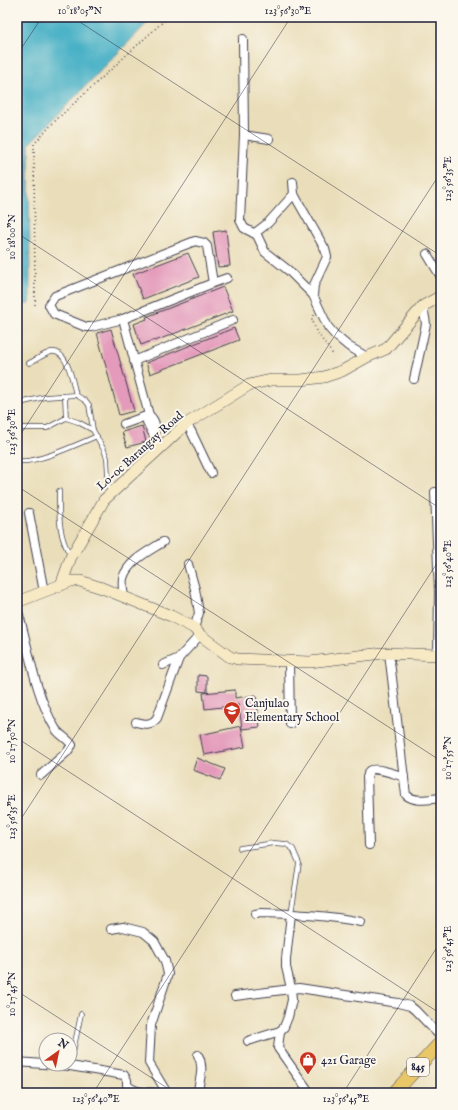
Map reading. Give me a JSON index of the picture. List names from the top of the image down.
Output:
{
  "streets": {
    "main road": ["845"],
    "street": ["Lo-oc Barangay Road"]
  },
  "places": {
    "school or university": ["Canjulao Elementary School"],
    "shop": ["421 Garage"]
  },
  "north": "top right",
  "coordinates": [
    "10°18'05\"N",
    "123°56'30\"E",
    "123°56'35\"E",
    "10°18'00\"N",
    "123°56'40\"E",
    "10°17'50\"N",
    "10°17'55\"N",
    "123°56'45\"E",
    "10°17'45\"N"
  ]
}
